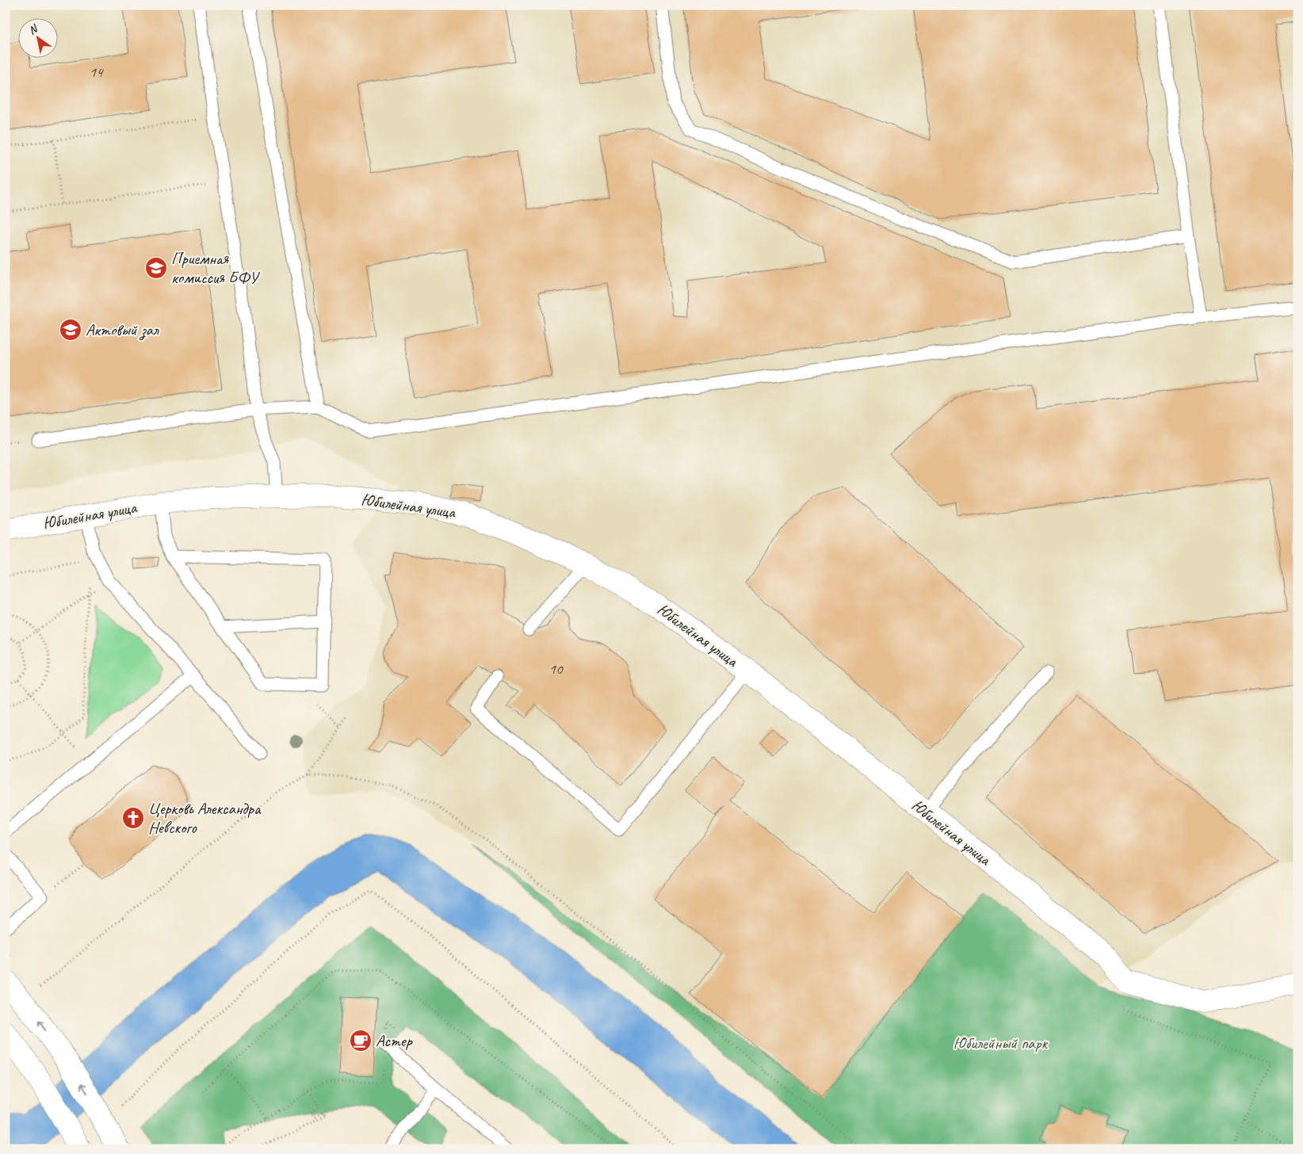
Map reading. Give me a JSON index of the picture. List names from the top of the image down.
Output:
{
  "streets": {
    "street": ["Юбилейная улица"]
  },
  "parks": ["Юбилейный парк"],
  "places": {
    "school or university": ["Приемная комиссия БФУ", "Актовый зал"],
    "church": ["Церковь Александра Невского"],
    "cafe": ["Астер"]
  },
  "house_numbers": ["14", "10"],
  "north": "top left"
}
